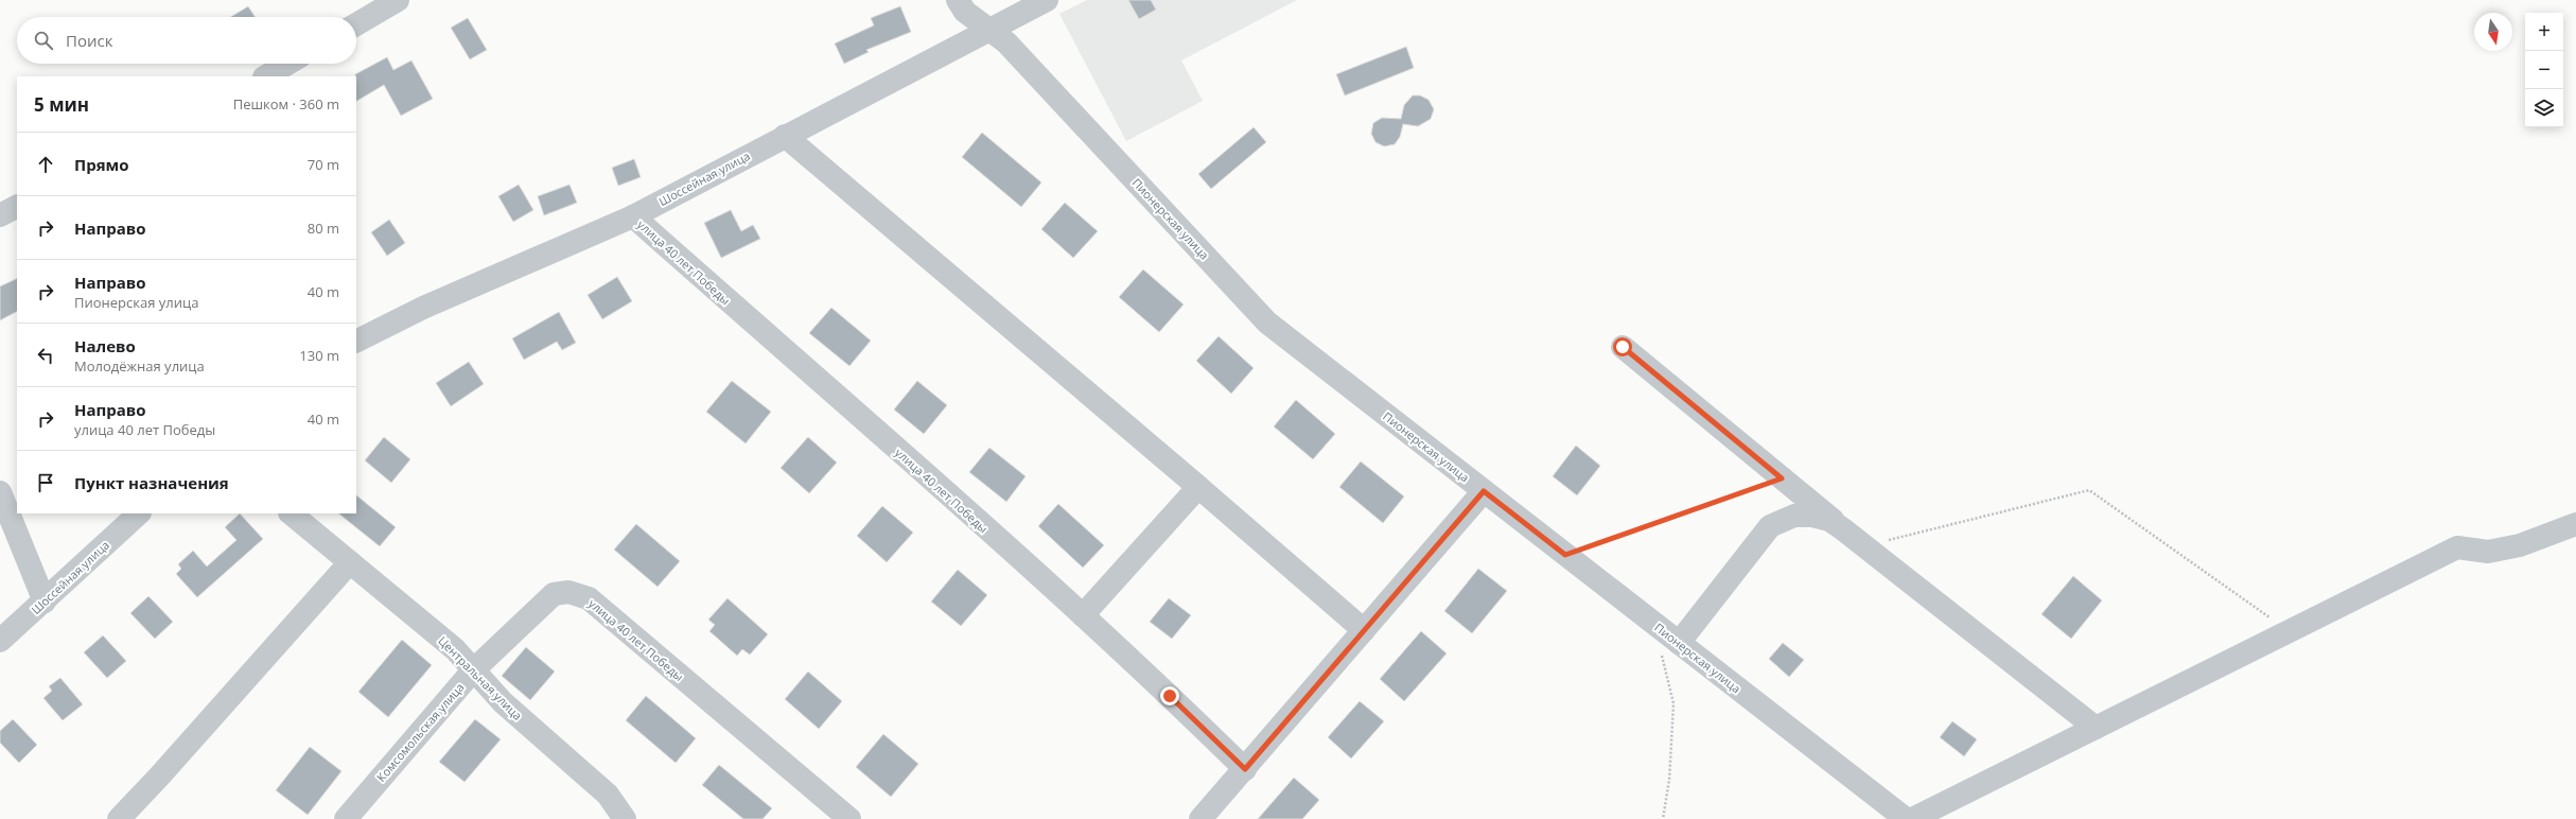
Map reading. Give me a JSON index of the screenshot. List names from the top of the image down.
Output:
{
  "streets": {
    "street": [
      "Шоссейная улица",
      "Пионерская улица",
      "улица 40 лет Победы",
      "Центральная улица",
      "Комсомольская улица"
    ]
  },
  "crossings": [
    ["Шоссейная улица", "Пионерская улица"],
    ["Шоссейная улица", "улица 40 лет Победы"],
    ["улица 40 лет Победы", "Комсомольская улица"],
    ["Центральная улица", "Комсомольская улица"]
  ],
  "north": "bottom",
  "page": {
    "map_buttons": ["+", "−"],
    "search": "Поиск",
    "heading": ["5 мин", "Пешком · 360 m"],
    "list": [
      ["Прямо", "70 m"],
      ["Направо", "80 m"],
      ["Направо", "Пионерская улица", "40 m"],
      ["Налево", "Молодёжная улица", "130 m"],
      ["Направо", "улица 40 лет Победы", "40 m"],
      "Пункт назначения"
    ]
  }
}
